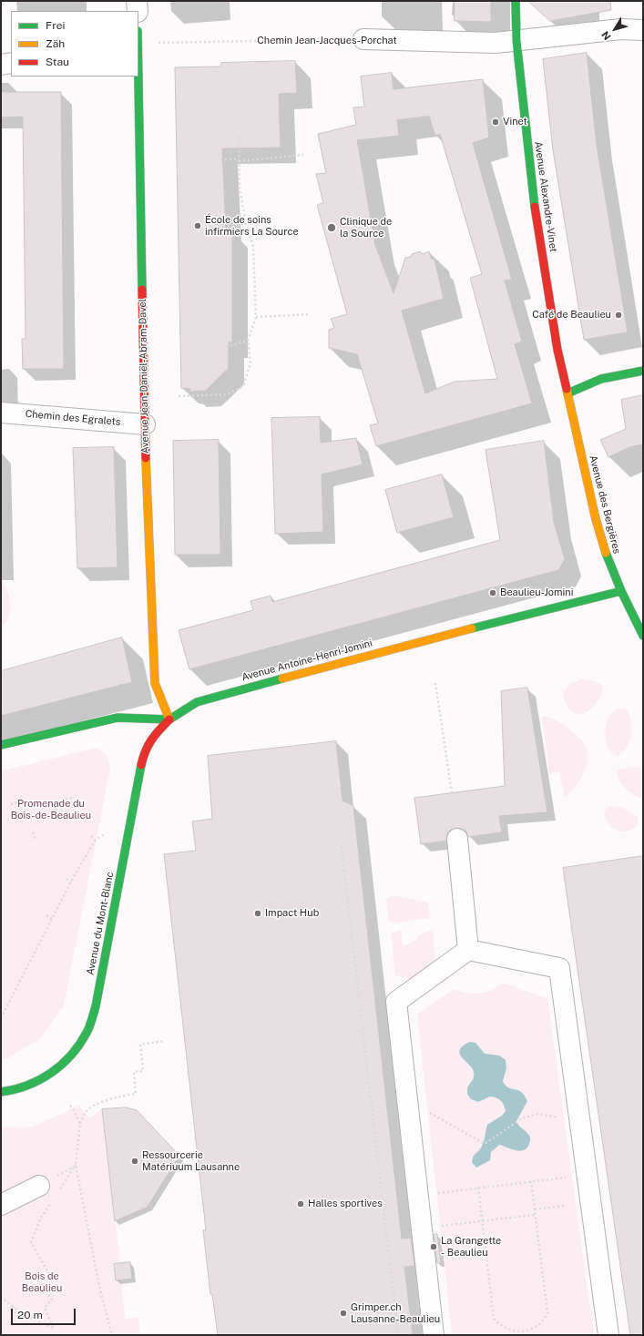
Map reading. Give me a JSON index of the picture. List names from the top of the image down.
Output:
{
  "streets": {
    "street": [
      "Chemin Jean-Jacques-Porchat",
      "Avenue Alexandre-Vinet",
      "Avenue Jean-Daniel-Abram-Davel",
      "Chemin des Egralets",
      "Avenue des Bergières",
      "Avenue Antoine-Henri-Jomini",
      "Avenue du Mont-Blanc"
    ]
  },
  "crossings": [
    ["Chemin Jean-Jacques-Porchat", "Avenue Alexandre-Vinet"],
    ["Avenue Alexandre-Vinet", "Avenue des Bergières"],
    ["Avenue Jean-Daniel-Abram-Davel", "Chemin des Egralets"],
    ["Avenue Jean-Daniel-Abram-Davel", "Avenue Antoine-Henri-Jomini"],
    ["Avenue Jean-Daniel-Abram-Davel", "Avenue du Mont-Blanc"],
    ["Avenue des Bergières", "Avenue Antoine-Henri-Jomini"],
    ["Avenue Antoine-Henri-Jomini", "Avenue du Mont-Blanc"]
  ],
  "parks": ["Promenade du Bois-de-Beaulieu", "Bois de Beaulieu"],
  "places": [
    "Vinet",
    "École de soins infirmiers La Source",
    "Clinique de la Source",
    "Café de Beaulieu",
    "Beaulieu-Jomini",
    "Impact Hub",
    "Ressourcerie Matériuum Lausanne",
    "Halles sportives",
    "La Grangette - Beaulieu",
    "Grimper.ch Lausanne-Beaulieu"
  ],
  "legend": ["Frei", "Zäh", "Stau"],
  "scale_bar": "20 m",
  "north": "bottom left"
}
